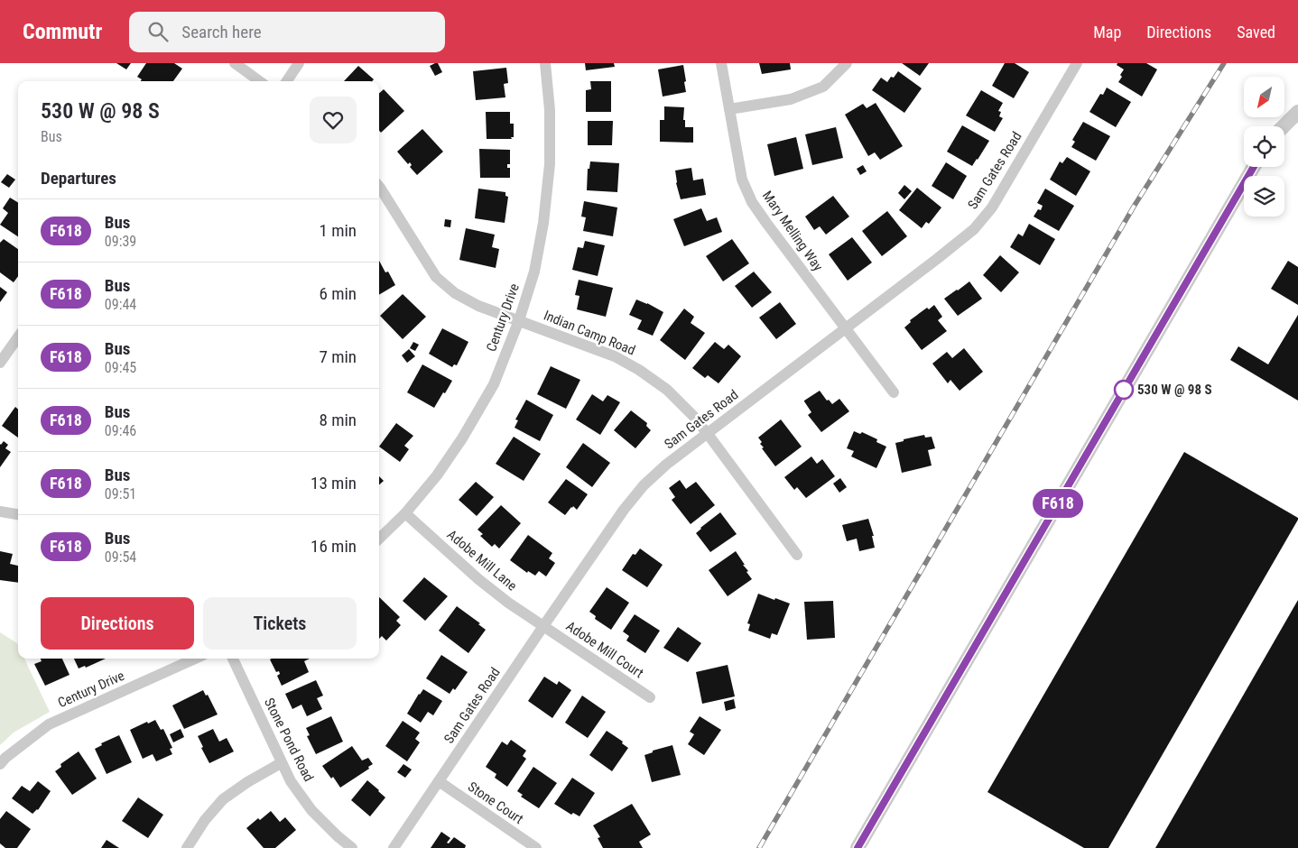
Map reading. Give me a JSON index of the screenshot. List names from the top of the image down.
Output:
{
  "streets": {
    "street": [
      "Sam Gates Road",
      "Mary Melling Way",
      "Century Drive",
      "Indian Camp Road",
      "Adobe Mill Lane",
      "Adobe Mill Court",
      "Stone Pond Road",
      "Stone Court"
    ]
  },
  "crossings": [
    ["Sam Gates Road", "Mary Melling Way"],
    ["Sam Gates Road", "Indian Camp Road"],
    ["Sam Gates Road", "Adobe Mill Lane"],
    ["Sam Gates Road", "Adobe Mill Court"],
    ["Sam Gates Road", "Stone Court"],
    ["Century Drive", "Indian Camp Road"],
    ["Century Drive", "Adobe Mill Lane"],
    ["Adobe Mill Lane", "Adobe Mill Court"]
  ],
  "places": ["530 W @ 98 S"],
  "lines": ["bus line F618"],
  "north": "bottom left",
  "page": {
    "header": "Commutr",
    "search": "Search here",
    "nav": ["Map", "Directions", "Saved"],
    "on_map": "F618",
    "heading": [
      ["530 W @ 98 S", "Bus"],
      "Departures"
    ],
    "list": [
      {
        "mark": "F618",
        "name": "Bus",
        "note": "09:39",
        "value": "1 min"
      },
      {
        "mark": "F618",
        "name": "Bus",
        "note": "09:44",
        "value": "6 min"
      },
      {
        "mark": "F618",
        "name": "Bus",
        "note": "09:45",
        "value": "7 min"
      },
      {
        "mark": "F618",
        "name": "Bus",
        "note": "09:46",
        "value": "8 min"
      },
      {
        "mark": "F618",
        "name": "Bus",
        "note": "09:51",
        "value": "13 min"
      },
      {
        "mark": "F618",
        "name": "Bus",
        "note": "09:54",
        "value": "16 min"
      }
    ],
    "buttons": ["Directions", "Tickets"]
  }
}
